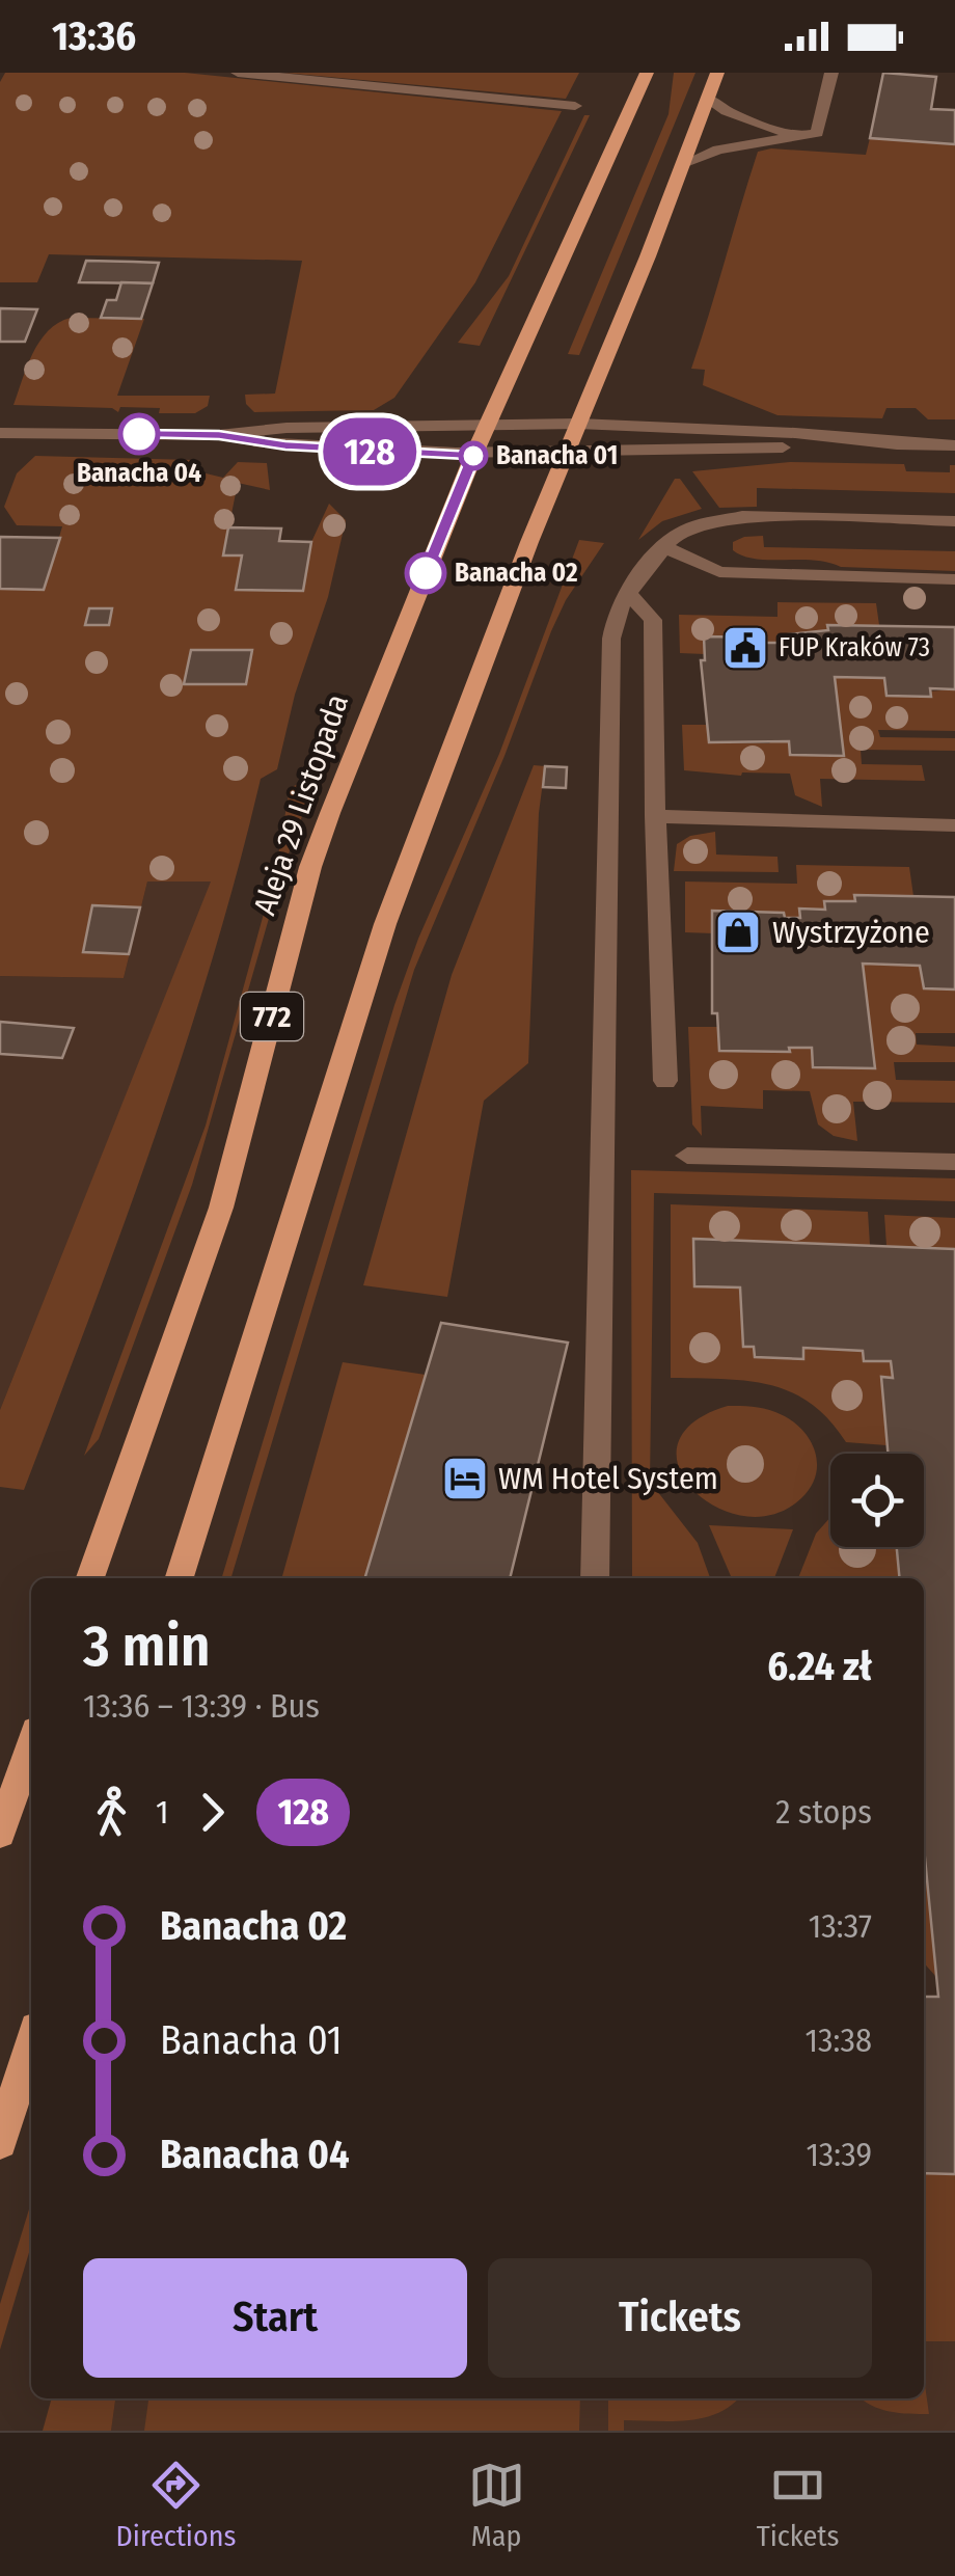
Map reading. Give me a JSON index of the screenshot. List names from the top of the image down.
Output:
{
  "streets": {
    "main road": ["Aleja 29 Listopada", "772"]
  },
  "places": {
    "other": ["Banacha 04", "Banacha 01", "Banacha 02"],
    "public building": ["FUP Kraków 73"],
    "shop": ["Wystrzyżone"],
    "hotel": ["WM Hotel System"]
  },
  "lines": ["bus line 128"],
  "page": {
    "status": "13:36",
    "on_map": "128",
    "heading": ["3 min", "13:36 – 13:39 · Bus", "6.24 zł"],
    "legs": ["1", "128", "2 stops"],
    "list": [
      {
        "name": "Banacha 02",
        "value": "13:37"
      },
      {
        "name": "Banacha 01",
        "value": "13:38"
      },
      {
        "name": "Banacha 04",
        "value": "13:39"
      }
    ],
    "buttons": ["Start", "Tickets"],
    "tabs": ["Directions", "Map", "Tickets"]
  }
}
